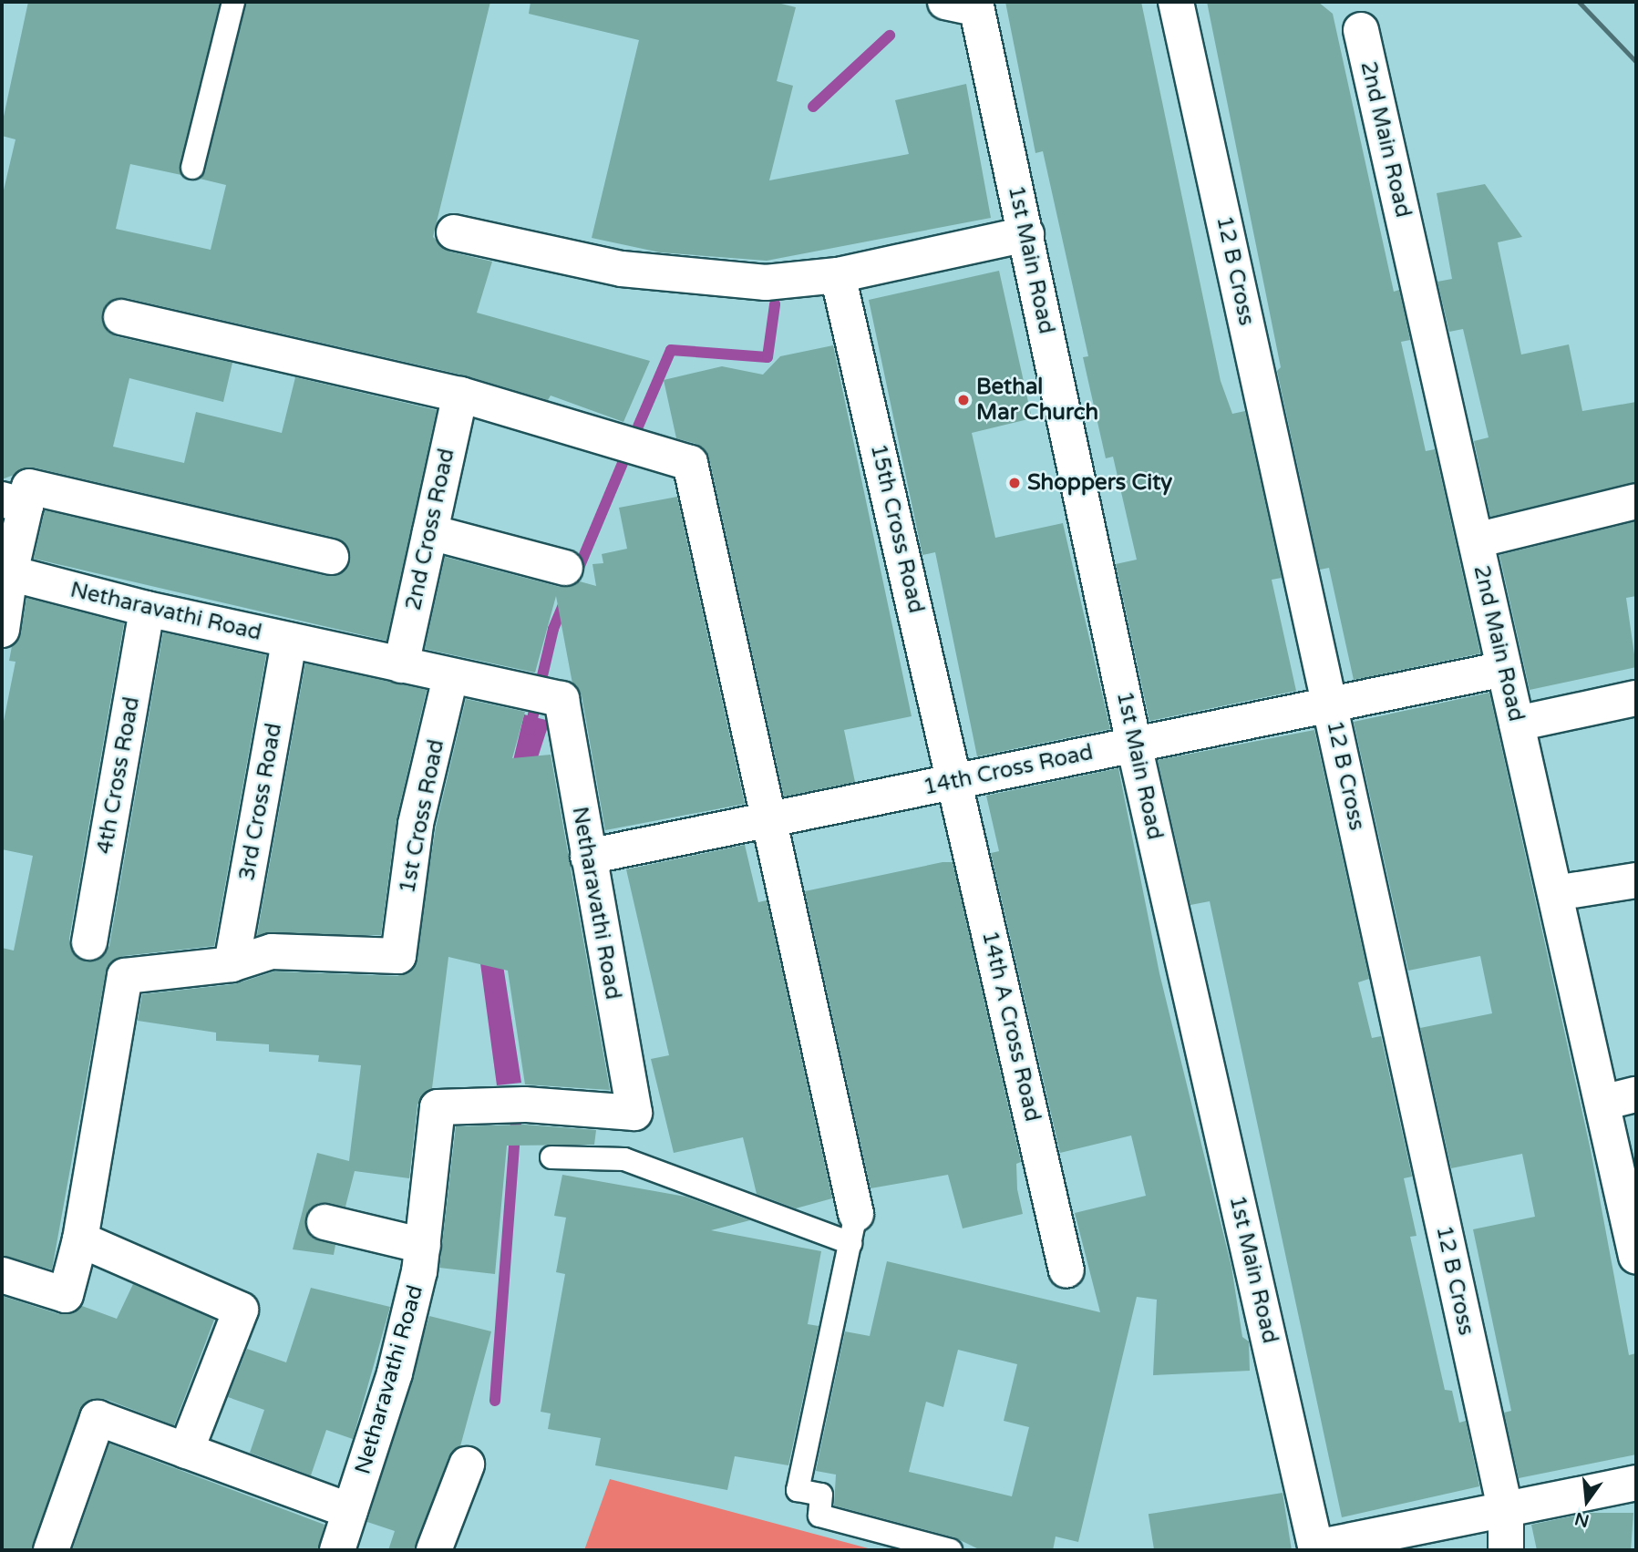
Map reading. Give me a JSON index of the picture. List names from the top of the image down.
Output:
{
  "streets": {
    "street": [
      "2nd Main Road",
      "1st Main Road",
      "12 B Cross",
      "15th Cross Road",
      "2nd Cross Road",
      "Netharavathi Road",
      "14th Cross Road",
      "4th Cross Road",
      "3rd Cross Road",
      "1st Cross Road",
      "14th A Cross Road"
    ]
  },
  "crossings": [
    ["2nd Main Road", "14th Cross Road"],
    ["1st Main Road", "14th Cross Road"],
    ["12 B Cross", "14th Cross Road"],
    ["15th Cross Road", "14th Cross Road"],
    ["15th Cross Road", "14th A Cross Road"],
    ["2nd Cross Road", "Netharavathi Road"],
    ["Netharavathi Road", "14th Cross Road"],
    ["Netharavathi Road", "4th Cross Road"],
    ["Netharavathi Road", "3rd Cross Road"],
    ["Netharavathi Road", "1st Cross Road"],
    ["14th Cross Road", "14th A Cross Road"],
    ["3rd Cross Road", "1st Cross Road"]
  ],
  "places": ["Bethal Mar Church", "Shoppers City"],
  "north": "bottom"
}
